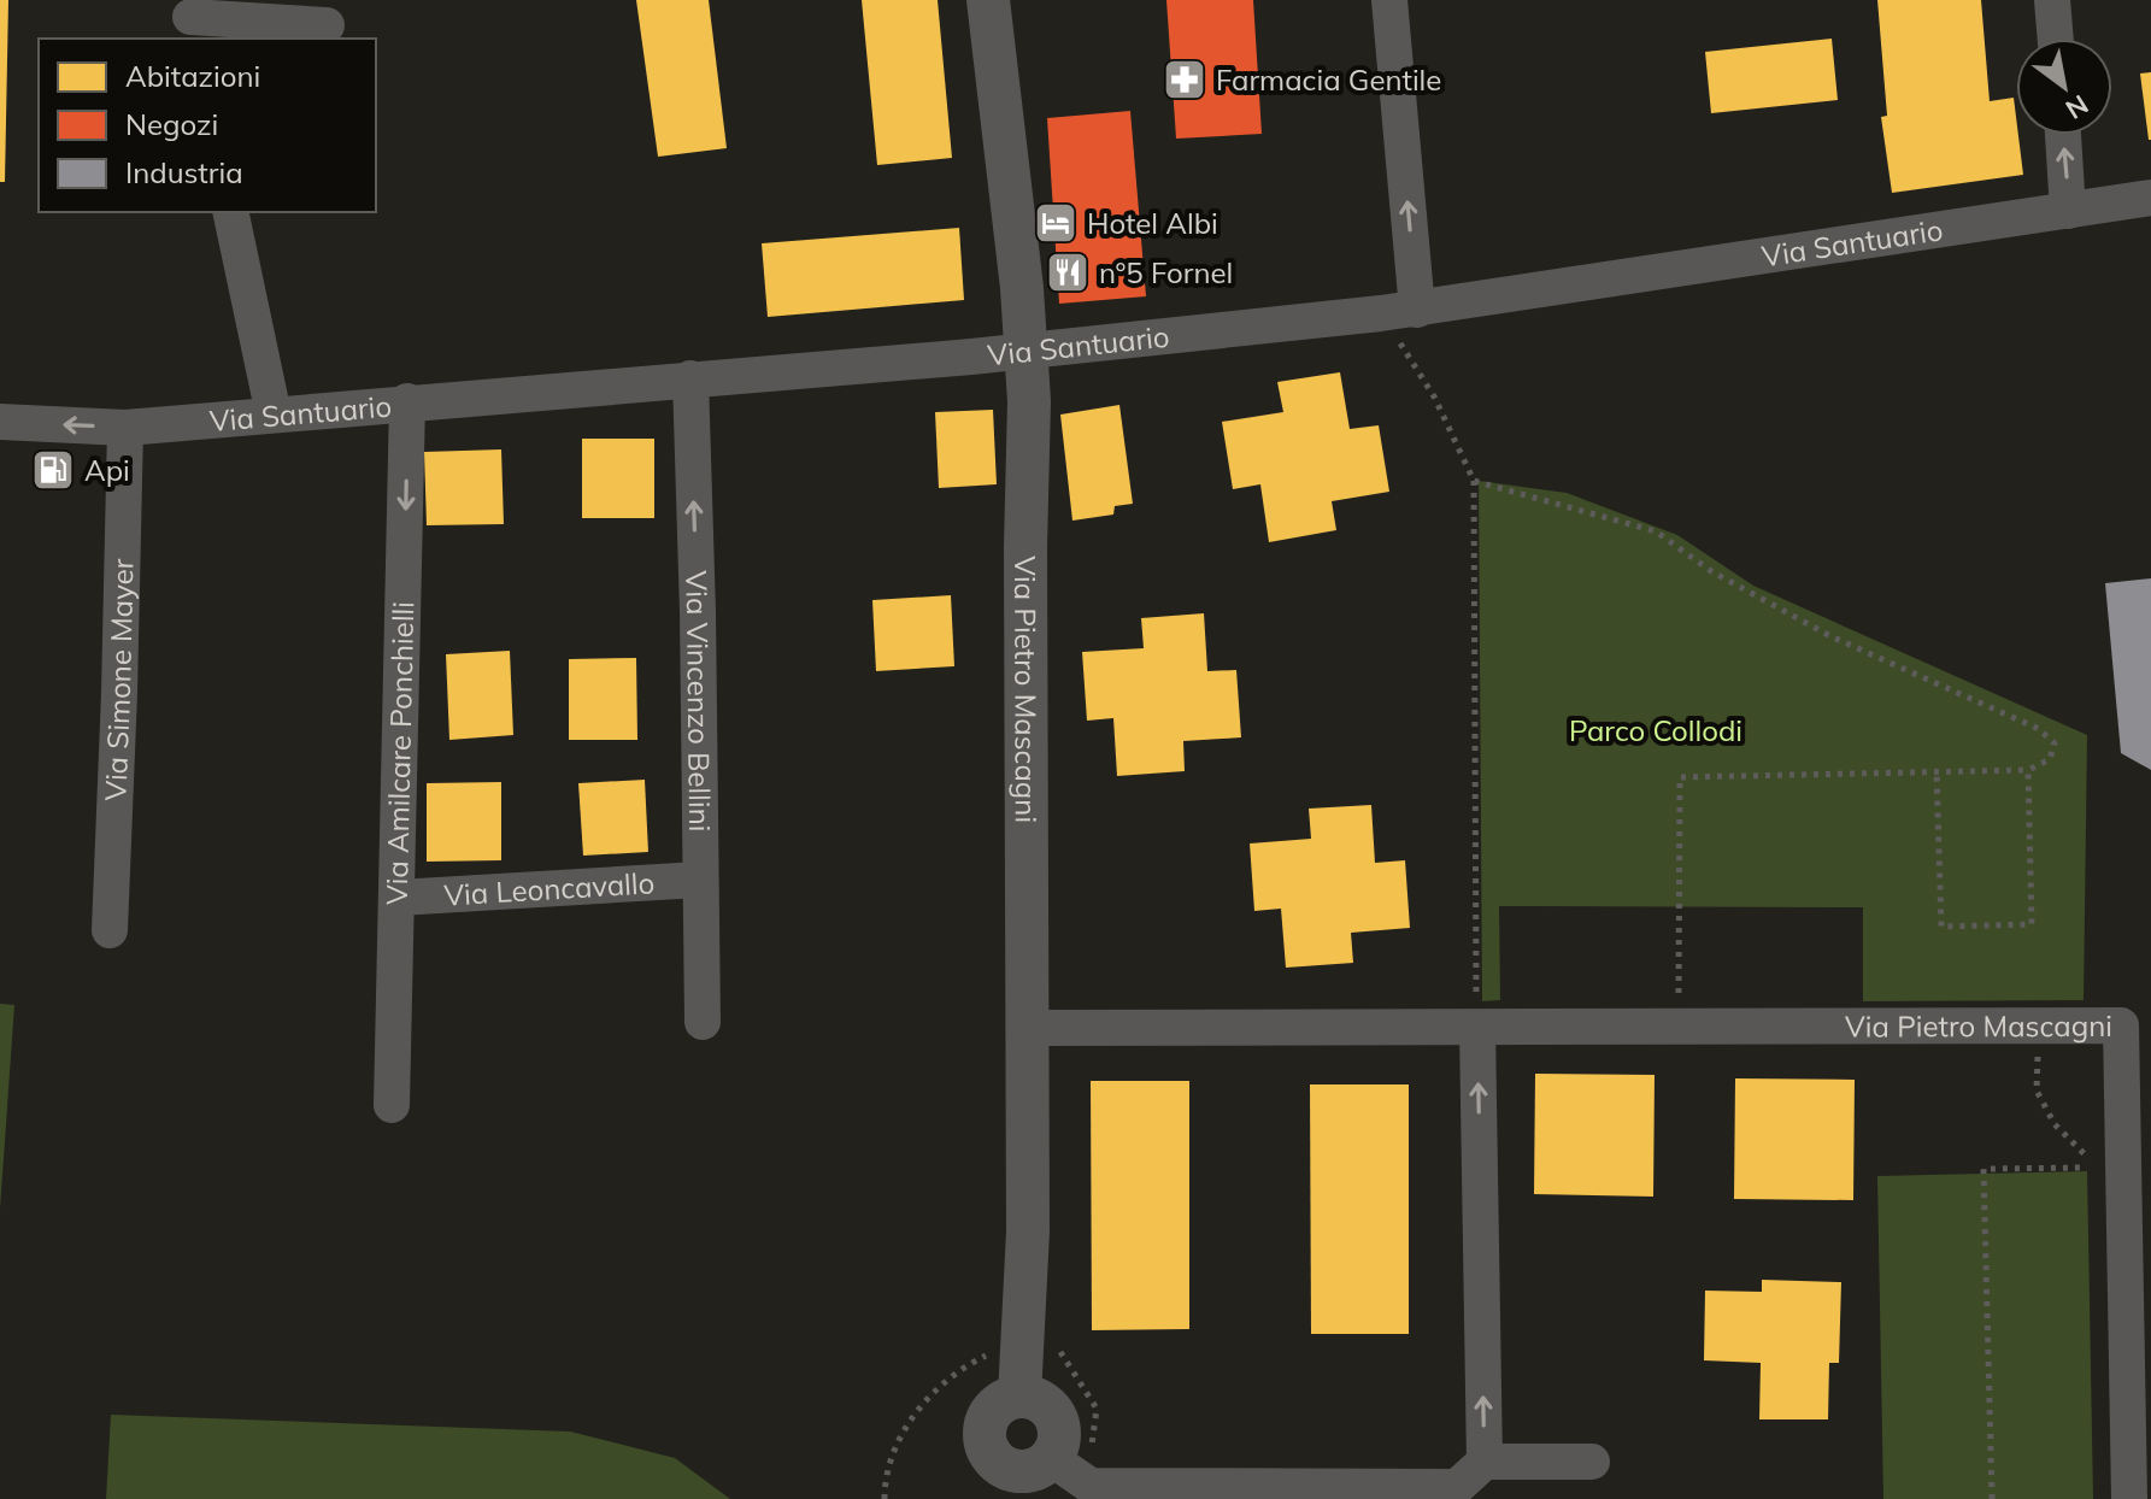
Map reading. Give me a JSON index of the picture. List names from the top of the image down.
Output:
{
  "streets": {
    "street": [
      "Via Santuario",
      "Via Simone Mayer",
      "Via Pietro Mascagni",
      "Via Vincenzo Bellini",
      "Via Amilcare Ponchielli",
      "Via Leoncavallo"
    ]
  },
  "crossings": [
    ["Via Santuario", "Via Simone Mayer"],
    ["Via Santuario", "Via Pietro Mascagni"],
    ["Via Santuario", "Via Vincenzo Bellini"],
    ["Via Santuario", "Via Amilcare Ponchielli"],
    ["Via Vincenzo Bellini", "Via Leoncavallo"],
    ["Via Amilcare Ponchielli", "Via Leoncavallo"]
  ],
  "one_way": ["Via Vincenzo Bellini", "Via Amilcare Ponchielli"],
  "parks": ["Parco Collodi"],
  "places": {
    "pharmacy": ["Farmacia Gentile"],
    "hotel": ["Hotel Albi"],
    "restaurant": ["n°5 Fornel"],
    "fuel station": ["Api"]
  },
  "legend": ["Abitazioni", "Negozi", "Industria"],
  "north": "bottom right"
}
